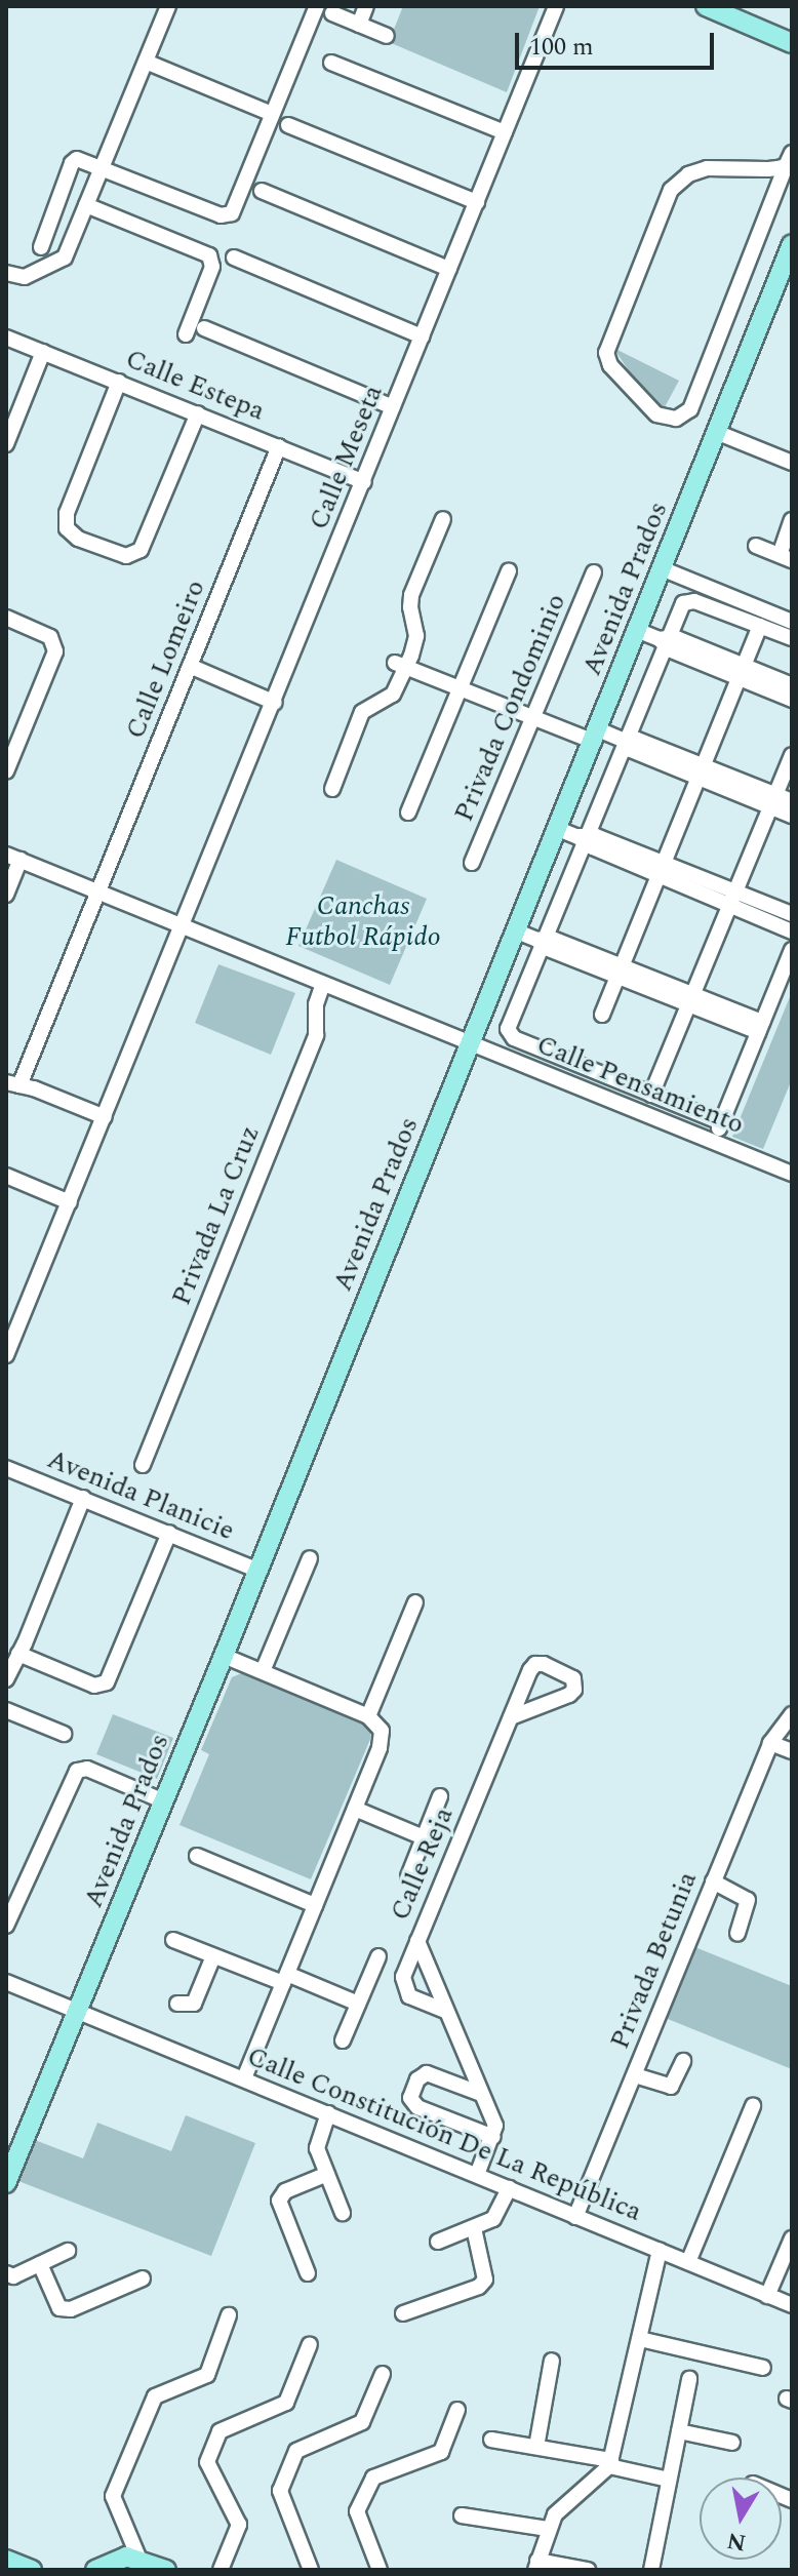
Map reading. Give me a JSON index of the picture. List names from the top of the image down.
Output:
{
  "streets": {
    "main road": ["Avenida Prados"],
    "street": [
      "Calle Estepa",
      "Calle Meseta",
      "Calle Lomeiro",
      "Privada Condominio",
      "Calle Pensamiento",
      "Privada La Cruz",
      "Avenida Planicie",
      "Calle Reja",
      "Privada Betunia",
      "Calle Constitución De La República"
    ]
  },
  "crossings": [
    ["Calle Estepa", "Calle Meseta"],
    ["Calle Estepa", "Calle Lomeiro"],
    ["Calle Meseta", "Calle Pensamiento"],
    ["Avenida Prados", "Calle Pensamiento"],
    ["Avenida Prados", "Avenida Planicie"],
    ["Avenida Prados", "Calle Constitución De La República"],
    ["Calle Lomeiro", "Calle Pensamiento"],
    ["Calle Pensamiento", "Privada La Cruz"],
    ["Privada Betunia", "Calle Constitución De La República"]
  ],
  "parks": ["Canchas Futbol Rápido"],
  "scale_bar": "100 m",
  "north": "bottom"
}
